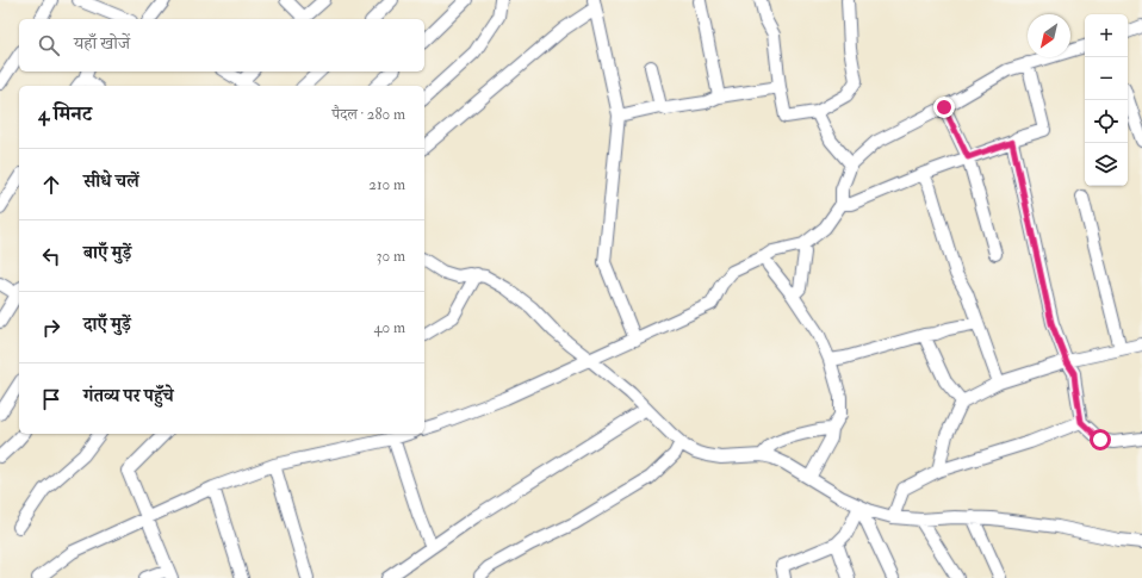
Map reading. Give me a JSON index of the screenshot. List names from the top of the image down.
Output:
{
  "north": "bottom left",
  "page": {
    "map_buttons": ["+", "−"],
    "search": "यहाँ खोजें",
    "heading": ["4 मिनट", "पैदल · 280 m"],
    "list": [
      ["सीधे चलें", "210 m"],
      ["बाएँ मुड़ें", "30 m"],
      ["दाएँ मुड़ें", "40 m"],
      "गंतव्य पर पहुँचे"
    ]
  }
}
